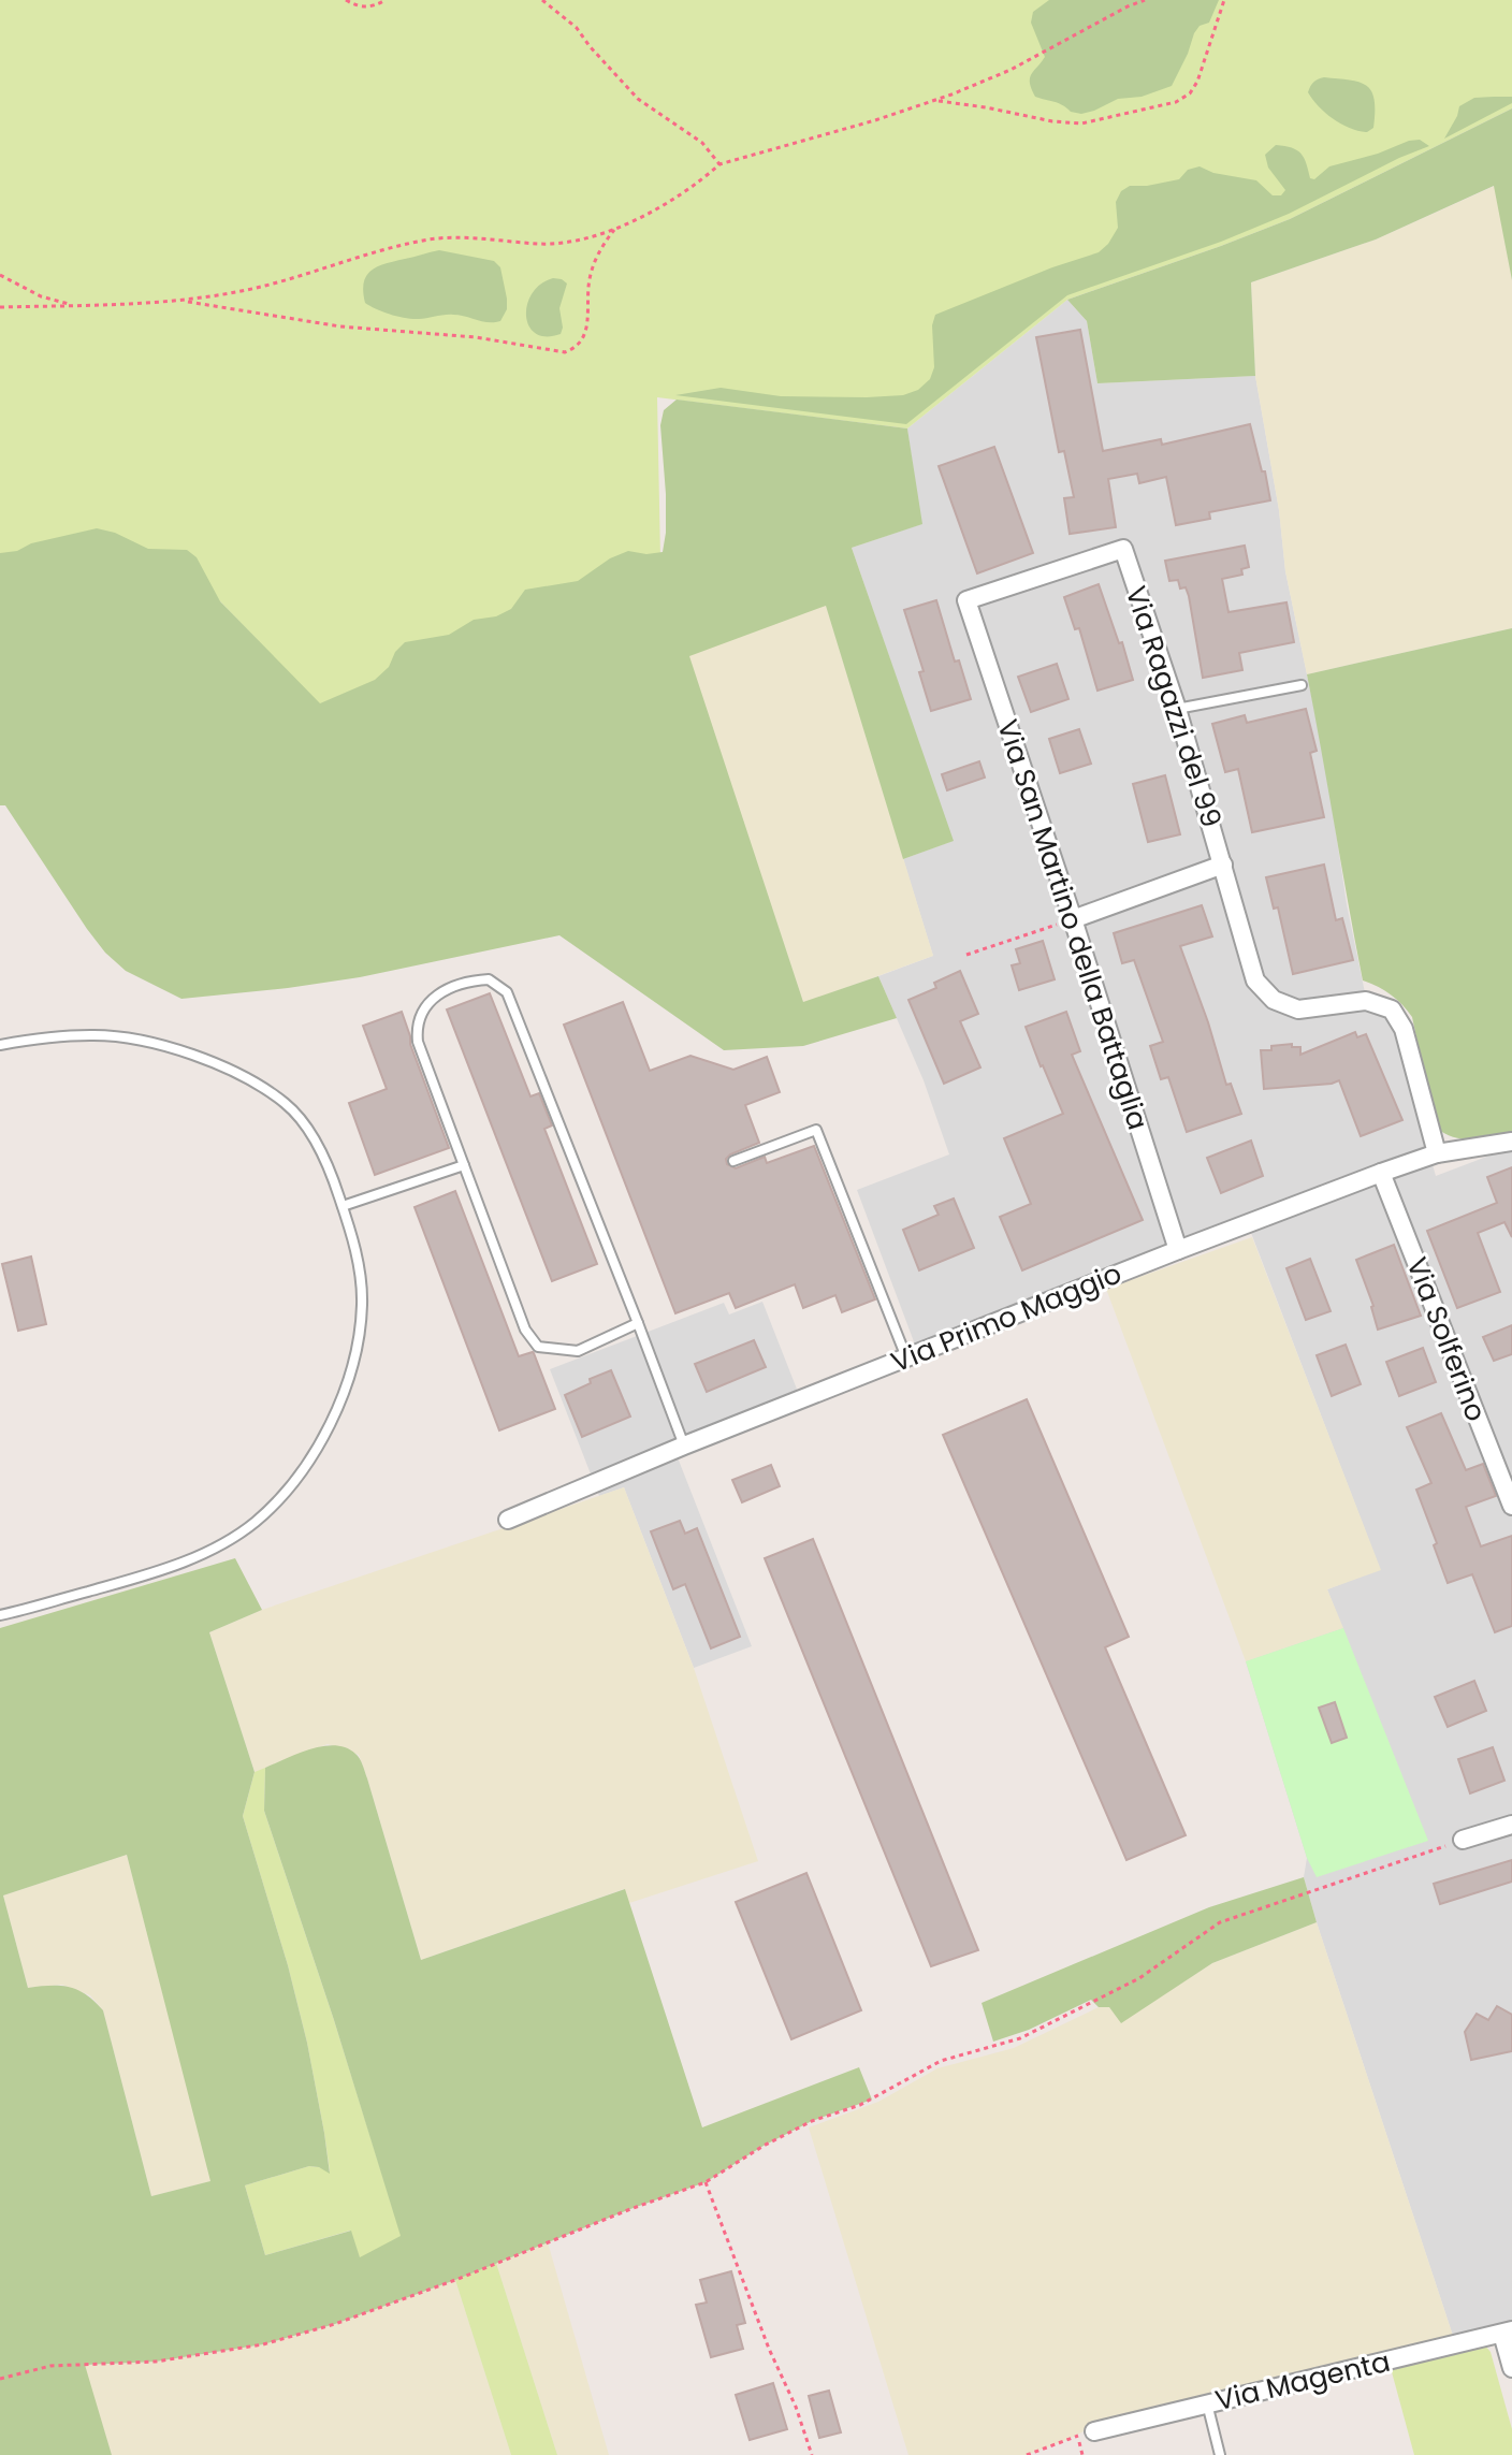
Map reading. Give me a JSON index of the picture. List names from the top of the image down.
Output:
{
  "streets": {
    "street": [
      "Via Ragazzi del 99",
      "Via San Martino della Battaglia",
      "Via Primo Maggio",
      "Via Solferino",
      "Via Magenta"
    ]
  },
  "crossings": [
    ["Via Ragazzi del 99", "Via San Martino della Battaglia"],
    ["Via Ragazzi del 99", "Via Primo Maggio"],
    ["Via San Martino della Battaglia", "Via Primo Maggio"],
    ["Via Primo Maggio", "Via Solferino"]
  ]
}
